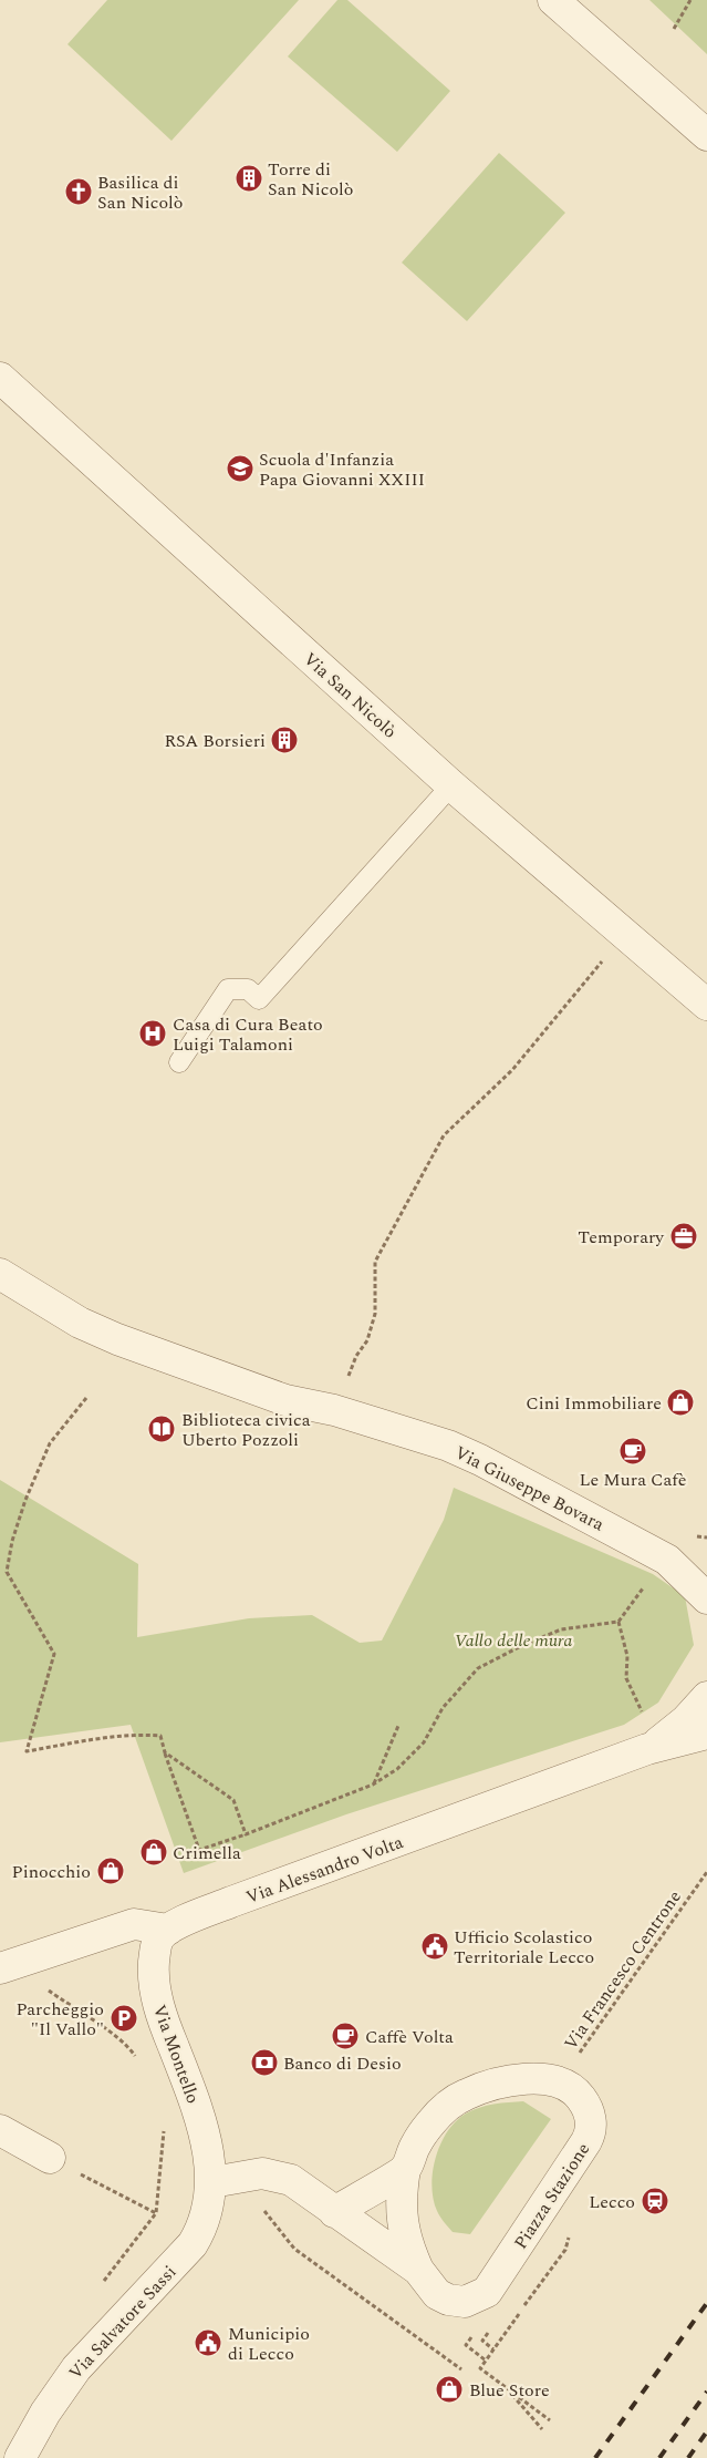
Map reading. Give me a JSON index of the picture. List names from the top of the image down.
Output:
{
  "streets": {
    "street": [
      "Via San Nicolò",
      "Via Giuseppe Bovara",
      "Via Alessandro Volta",
      "Via Montello",
      "Piazza Stazione",
      "Via Salvatore Sassi"
    ],
    "path": ["Via Francesco Centrone"]
  },
  "crossings": [
    ["Via Alessandro Volta", "Via Montello"],
    ["Via Francesco Centrone", "Piazza Stazione"],
    ["Via Montello", "Piazza Stazione"],
    ["Via Montello", "Via Salvatore Sassi"],
    ["Piazza Stazione", "Via Salvatore Sassi"]
  ],
  "parks": ["Vallo delle mura"],
  "places": {
    "building": ["Torre di San Nicolò", "RSA Borsieri"],
    "church": ["Basilica di San Nicolò"],
    "school or university": ["Scuola d'Infanzia Papa Giovanni XXIII"],
    "hospital": ["Casa di Cura Beato Luigi Talamoni"],
    "office": ["Temporary"],
    "shop": [
      "Cini Immobiliare",
      "Crimella",
      "Pinocchio",
      "Blue Store"
    ],
    "library": ["Biblioteca civica Uberto Pozzoli"],
    "cafe": ["Le Mura Cafè", "Caffè Volta"],
    "public building": ["Ufficio Scolastico Territoriale Lecco", "Municipio di Lecco"],
    "parking": ["Parcheggio \"Il Vallo\""],
    "bank": ["Banco di Desio"],
    "station": ["Lecco"]
  }
}
